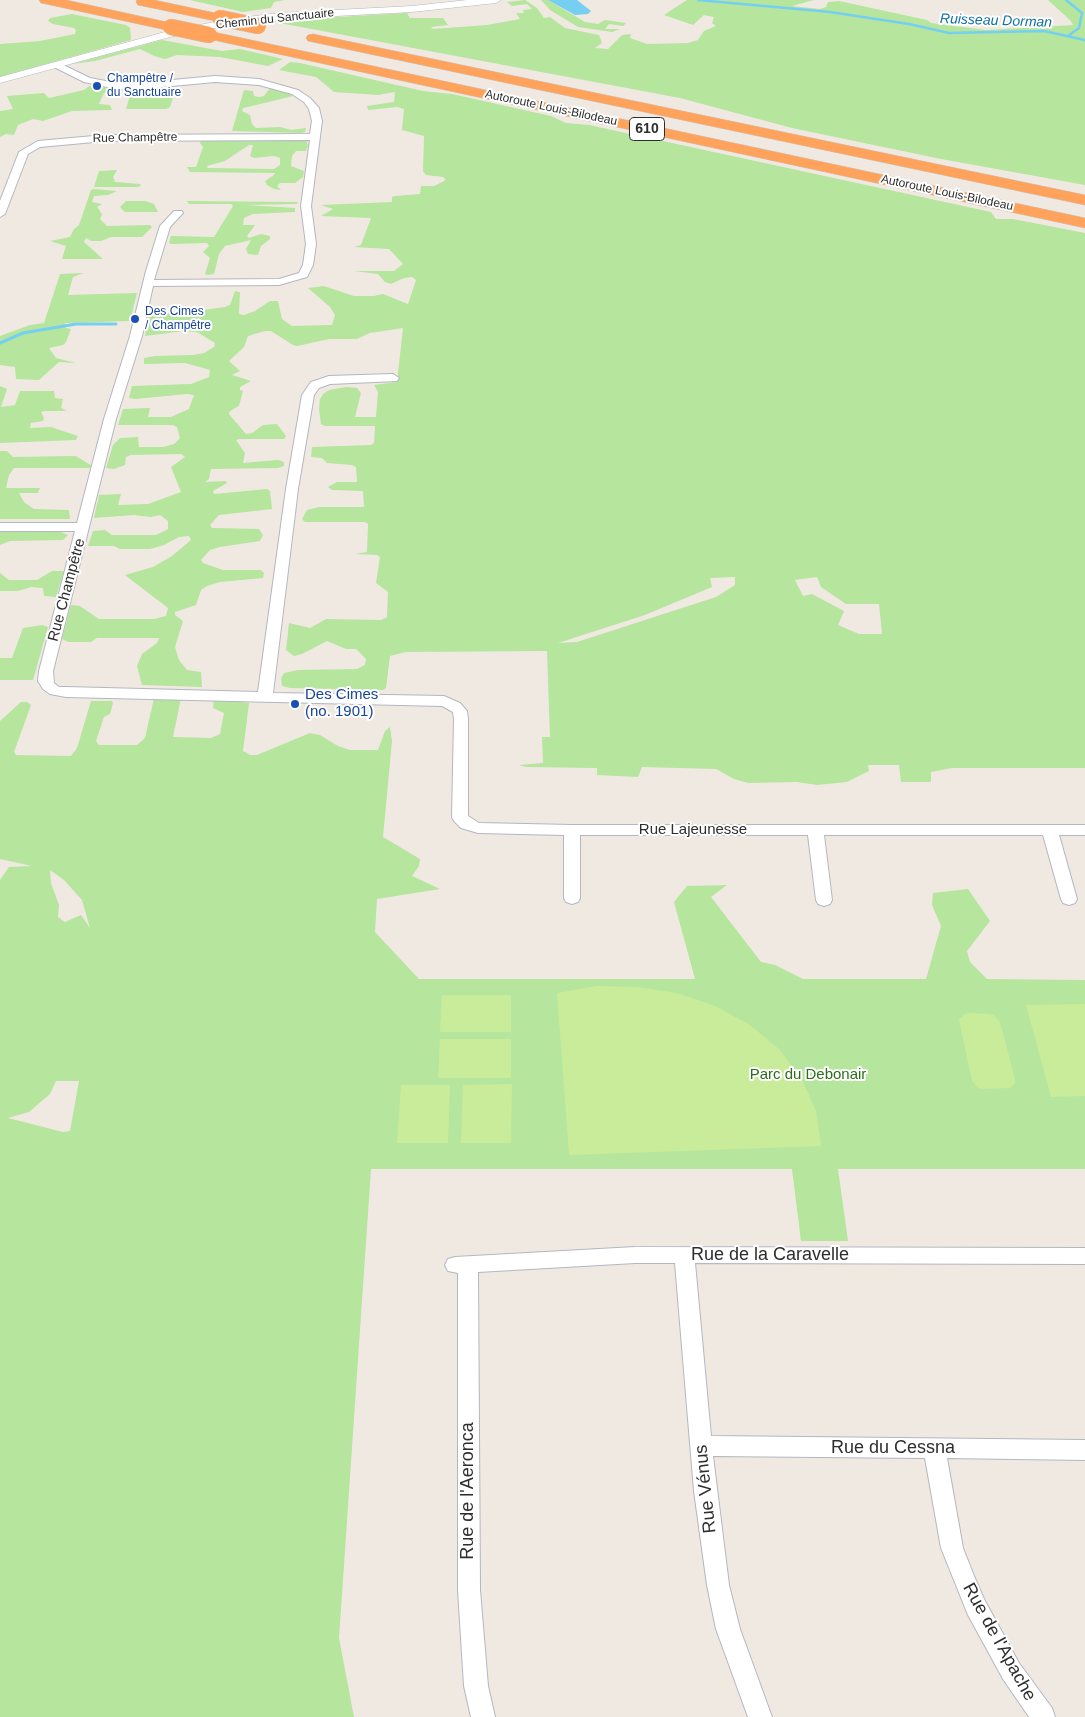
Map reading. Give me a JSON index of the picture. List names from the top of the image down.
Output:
{
  "streets": {
    "highway": ["Autoroute Louis-Bilodeau", "610"],
    "street": [
      "Chemin du Sanctuaire",
      "Rue Champêtre",
      "Rue Lajeunesse",
      "Rue de la Caravelle",
      "Rue du Cessna",
      "Rue Vénus",
      "Rue de l'Aeronca",
      "Rue de l'Apache"
    ]
  },
  "crossings": [
    ["Rue Champêtre", "Rue Lajeunesse"],
    ["Rue de la Caravelle", "Rue Vénus"],
    ["Rue de la Caravelle", "Rue de l'Aeronca"],
    ["Rue du Cessna", "Rue Vénus"],
    ["Rue du Cessna", "Rue de l'Apache"]
  ],
  "water": ["Ruisseau Dorman"],
  "parks": ["Parc du Debonair"],
  "places": ["Champêtre / du Sanctuaire", "Des Cimes / Champêtre", "Des Cimes (no. 1901)"]
}
